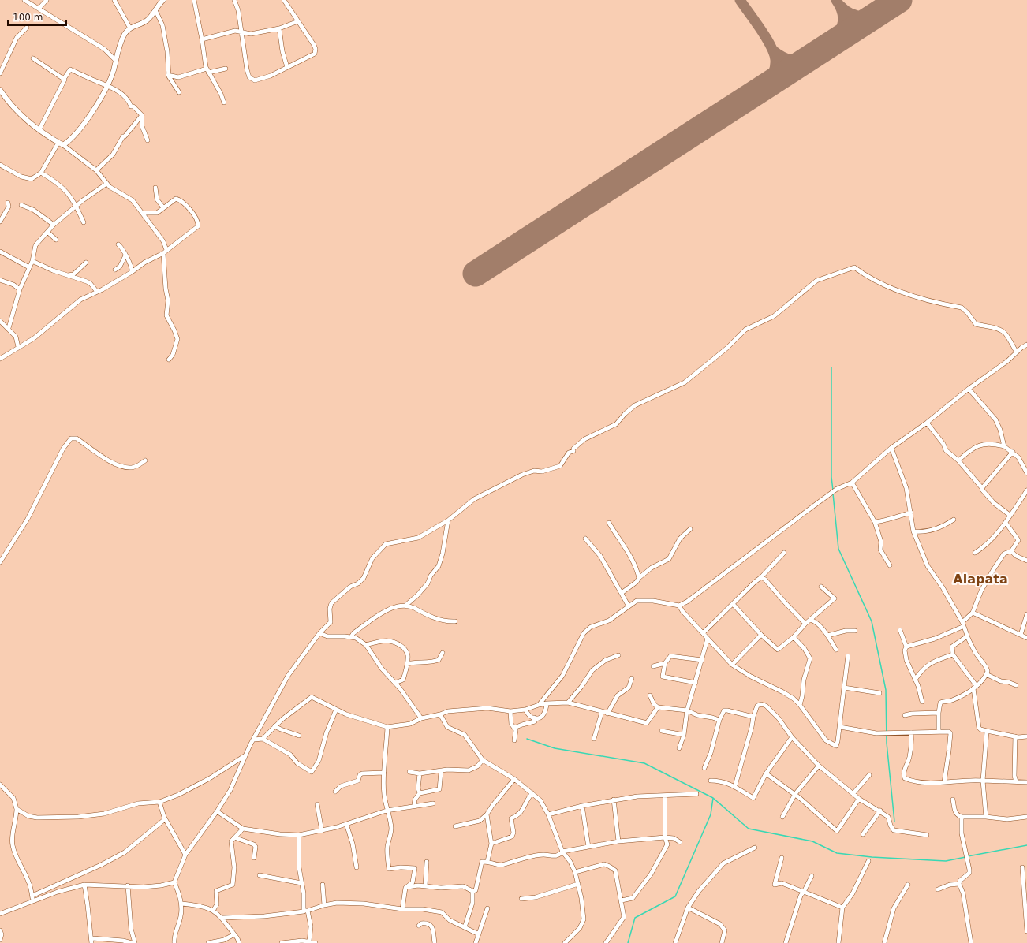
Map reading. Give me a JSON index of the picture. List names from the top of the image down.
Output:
{
  "districts": ["Alapata"],
  "scale_bar": "100 m"
}
